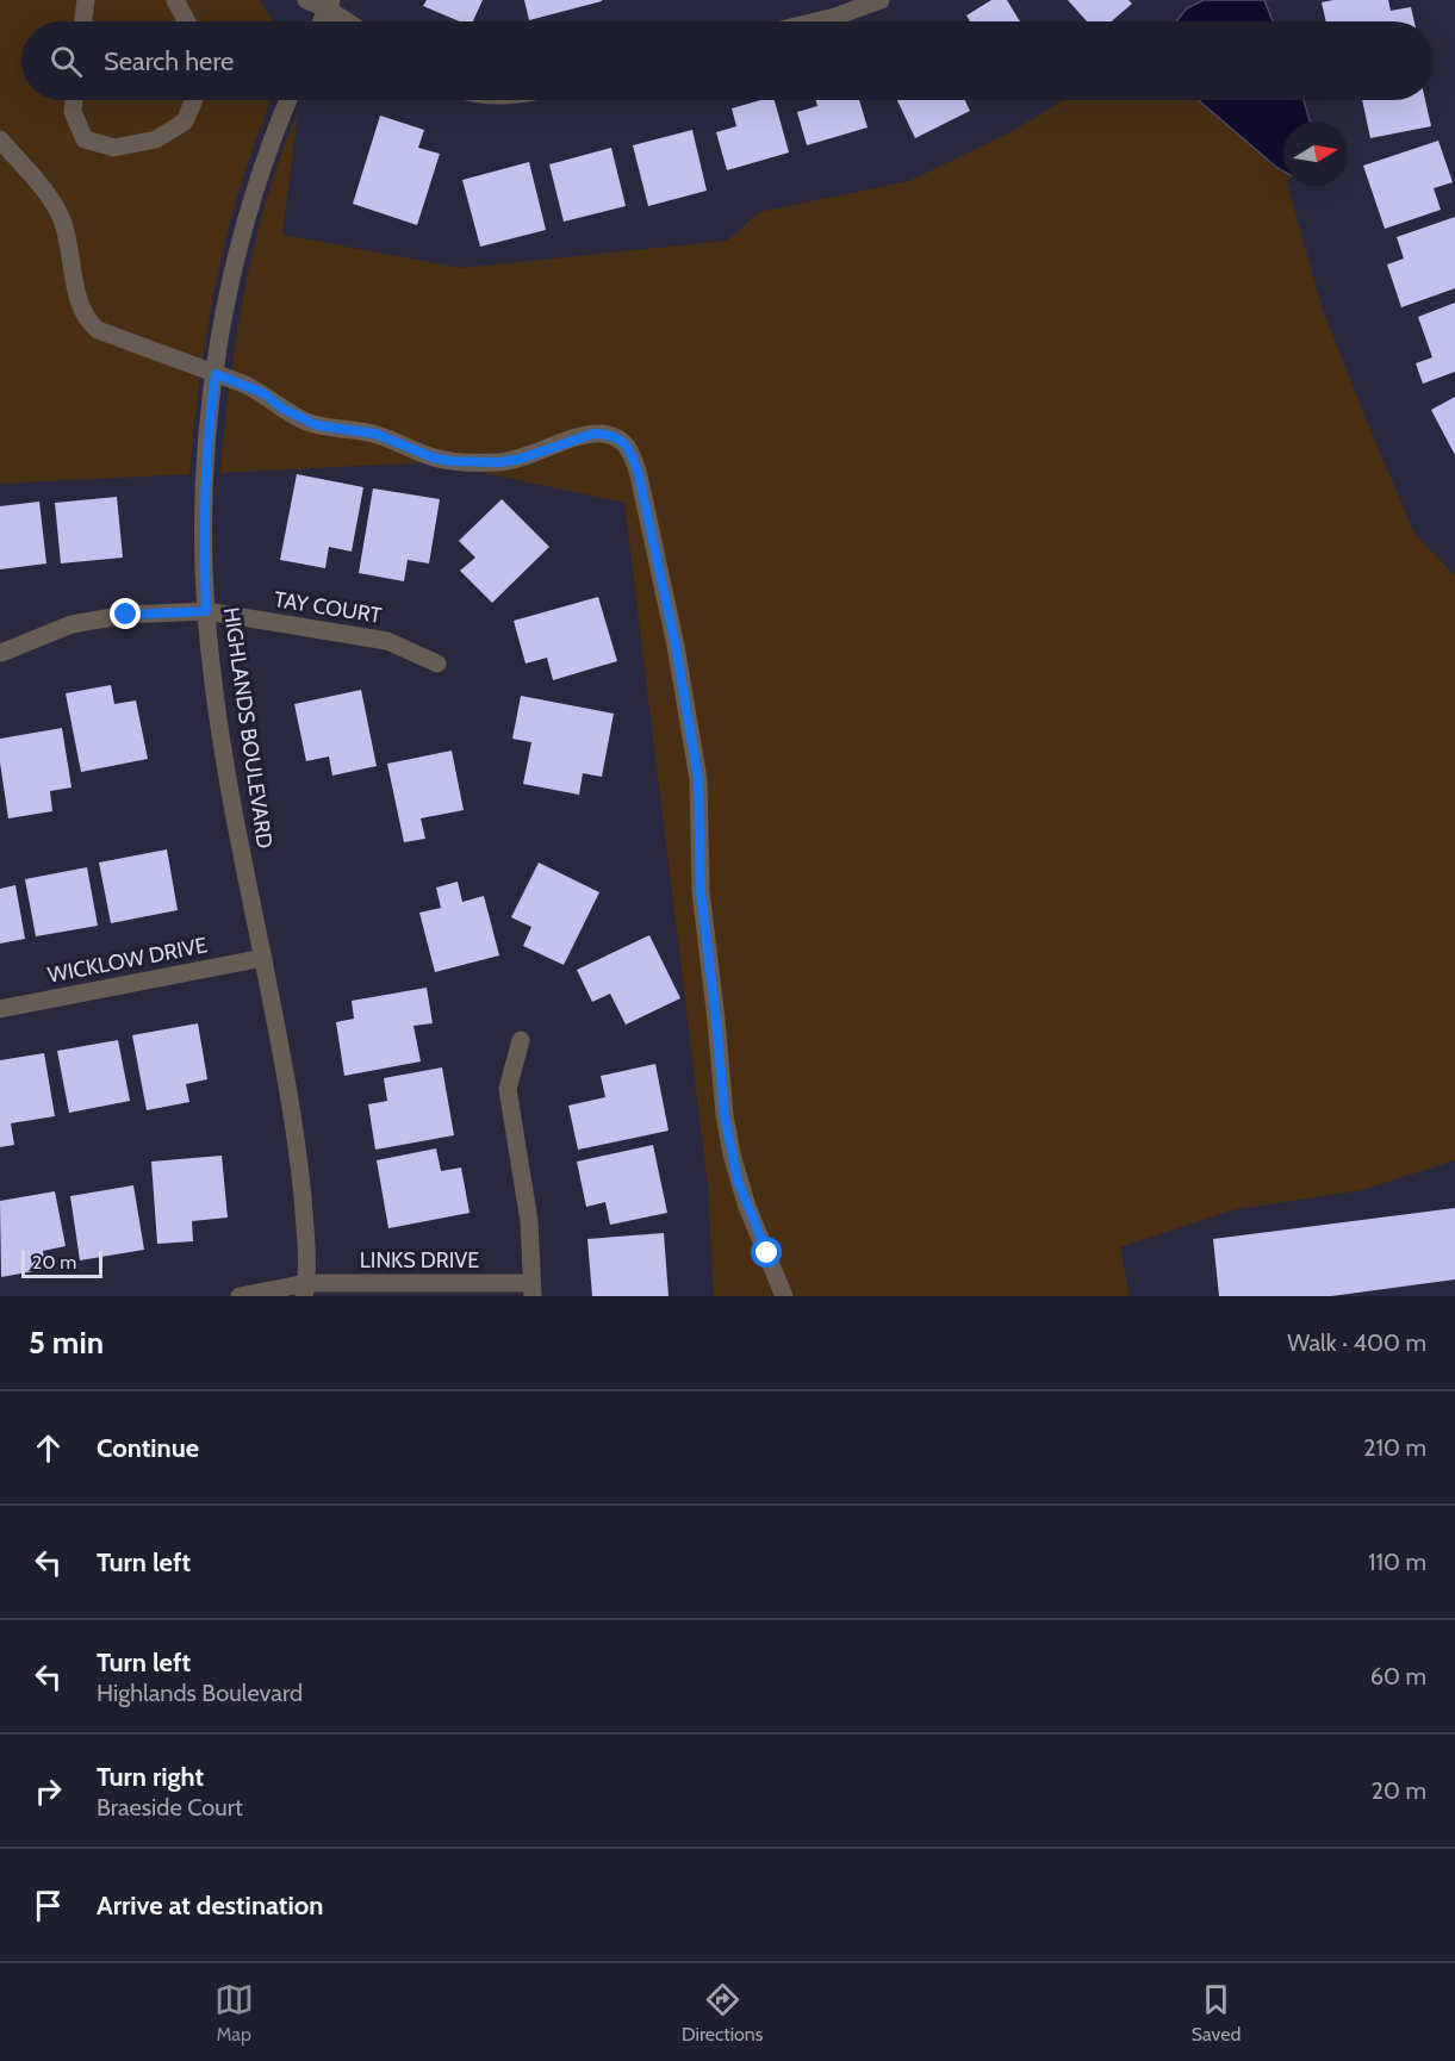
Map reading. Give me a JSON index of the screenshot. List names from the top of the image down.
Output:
{
  "streets": {
    "street": [
      "TAY COURT",
      "HIGHLANDS BOULEVARD",
      "WICKLOW DRIVE",
      "LINKS DRIVE"
    ]
  },
  "crossings": [
    ["TAY COURT", "HIGHLANDS BOULEVARD"],
    ["HIGHLANDS BOULEVARD", "WICKLOW DRIVE"],
    ["HIGHLANDS BOULEVARD", "LINKS DRIVE"]
  ],
  "scale_bar": "20 m",
  "north": "right",
  "page": {
    "search": "Search here",
    "scale": "20 m",
    "heading": ["5 min", "Walk · 400 m"],
    "list": [
      ["Continue", "210 m"],
      ["Turn left", "110 m"],
      ["Turn left", "Highlands Boulevard", "60 m"],
      ["Turn right", "Braeside Court", "20 m"],
      "Arrive at destination"
    ],
    "nav": ["Map", "Directions", "Saved"]
  }
}
